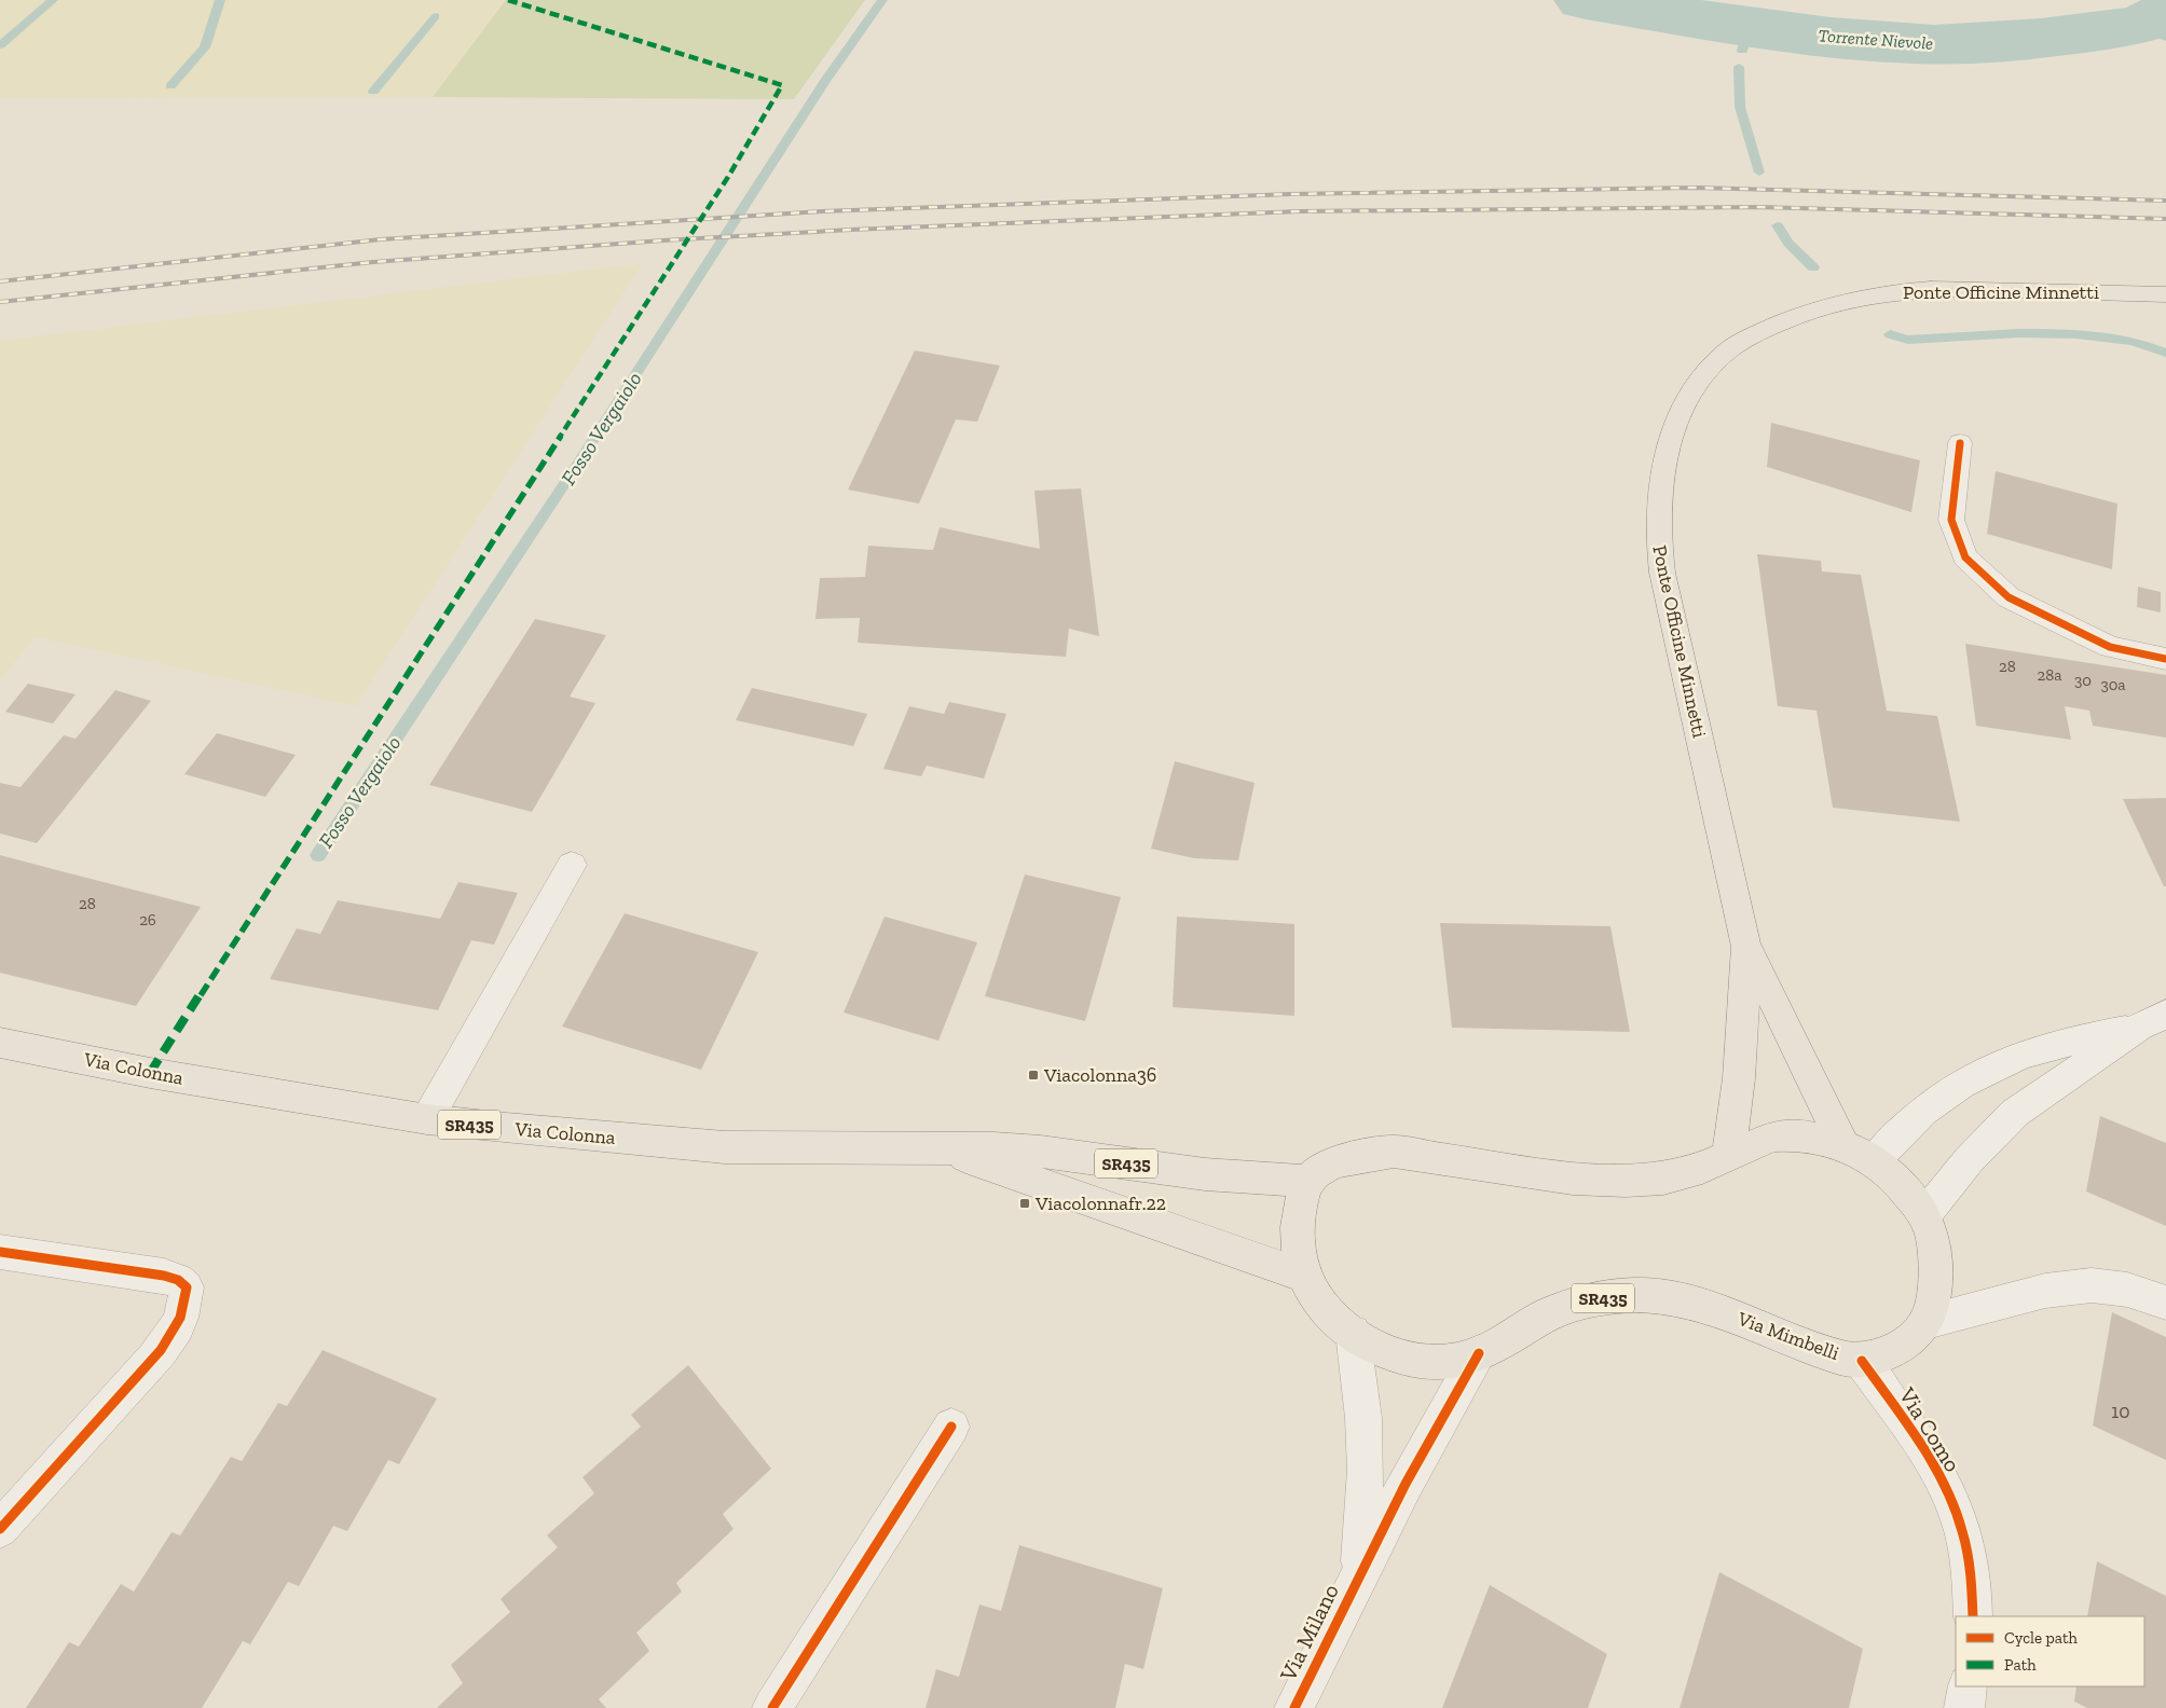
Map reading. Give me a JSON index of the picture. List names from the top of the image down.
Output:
{
  "streets": {
    "main road": [
      "Ponte Officine Minnetti",
      "Via Colonna",
      "SR435",
      "Via Mimbelli"
    ],
    "street": ["Via Como", "Via Milano"]
  },
  "crossings": [
    ["Via Colonna", "SR435"],
    ["SR435", "Via Mimbelli"],
    ["Via Mimbelli", "Via Como"],
    ["Via Mimbelli", "Via Milano"]
  ],
  "water": ["Torrente Nievole", "Fosso Vergaiolo"],
  "places": {
    "transit": ["Viacolonna36", "Viacolonnafr.22"]
  },
  "house_numbers": [
    "28",
    "28a",
    "30",
    "30a",
    "28",
    "26",
    "10"
  ],
  "legend": ["Cycle path", "Path"]
}
